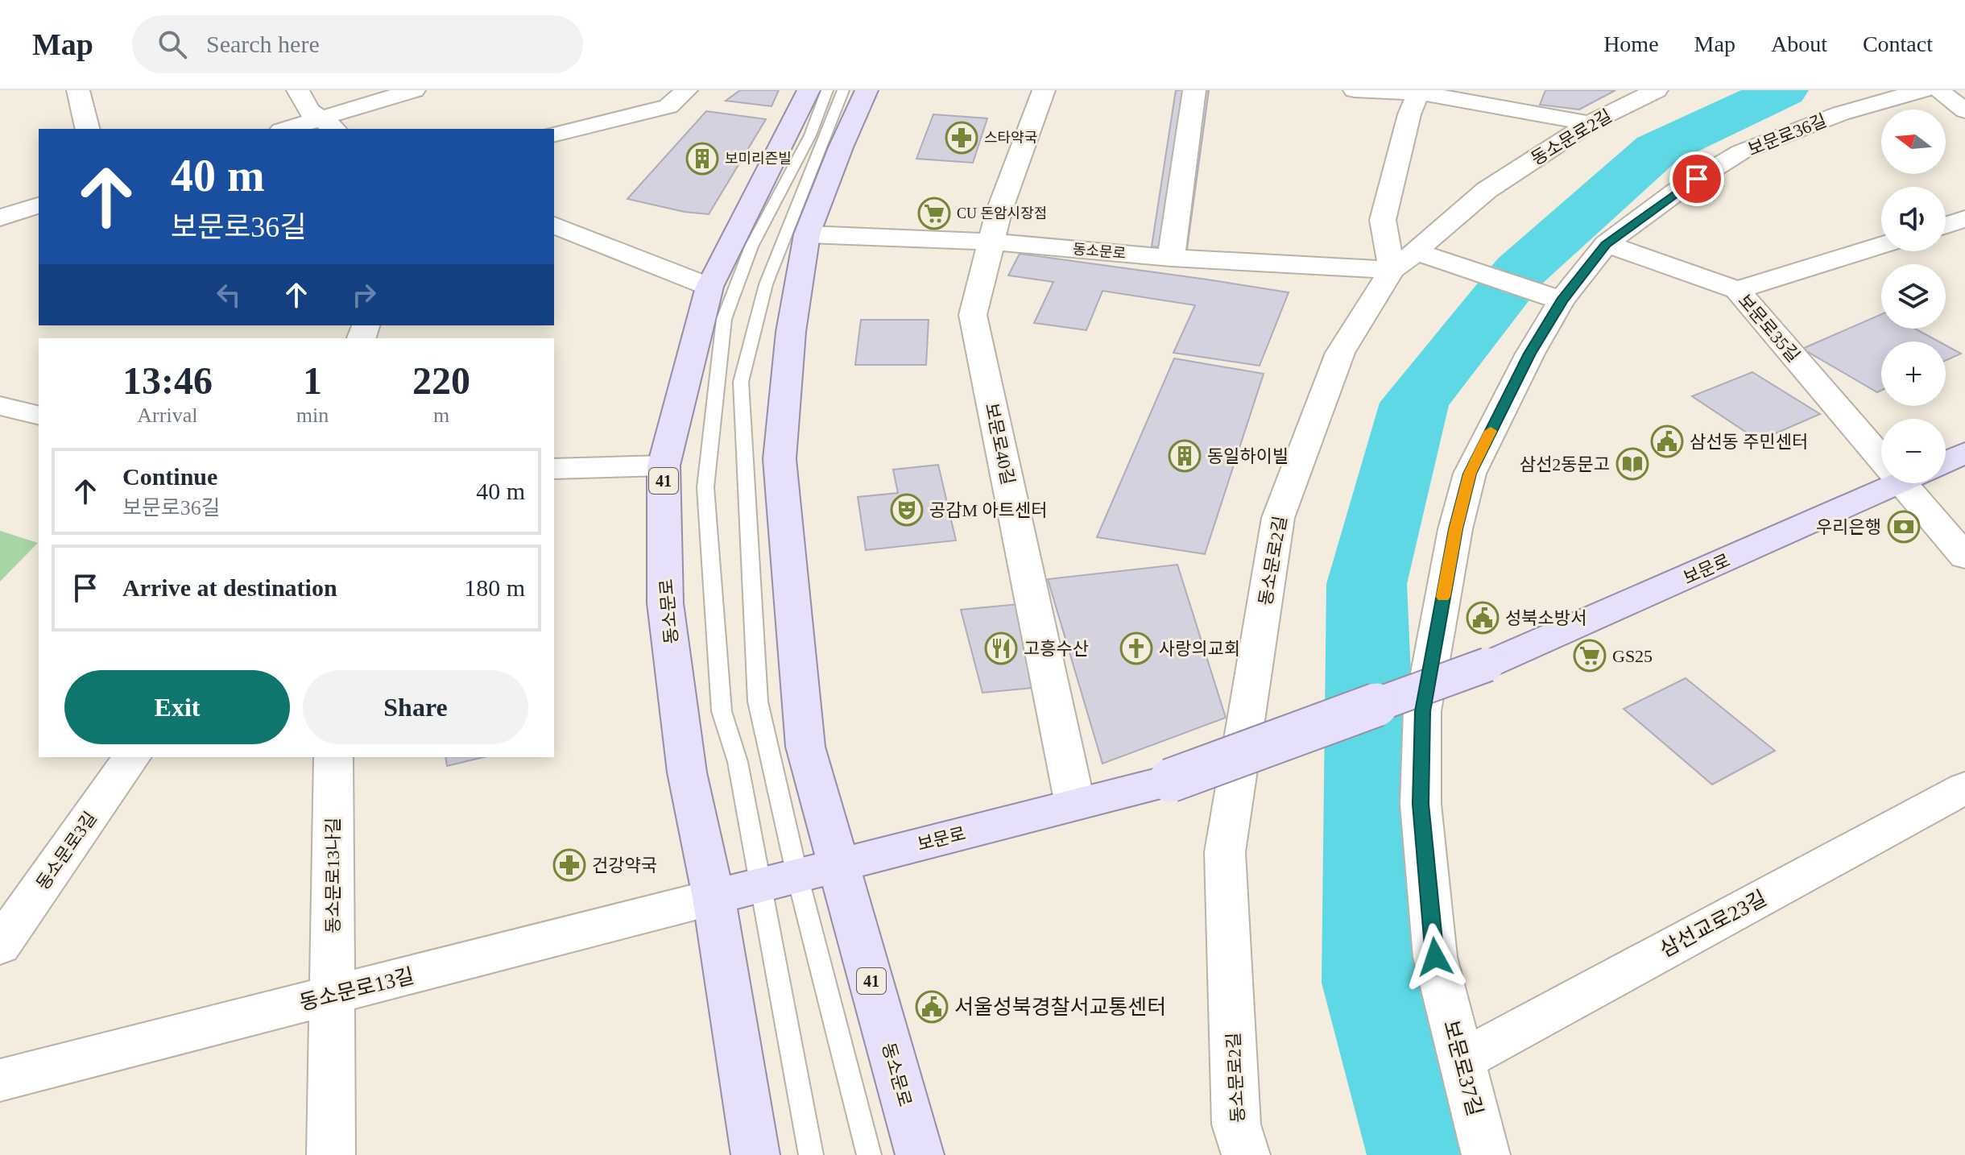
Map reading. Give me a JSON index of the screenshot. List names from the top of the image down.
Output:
{
  "streets": {
    "main road": ["동소문로", "41", "보문로"],
    "street": [
      "보문로36길",
      "동소문로2길",
      "보문로35길",
      "보문로40길",
      "동소문로3길",
      "동소문로13나길",
      "삼선교로23길",
      "동소문로13길",
      "보문로37길"
    ]
  },
  "crossings": [
    ["보문로36길", "동소문로"],
    ["보문로36길", "보문로35길"],
    ["보문로36길", "보문로37길"],
    ["동소문로2길", "동소문로"],
    ["동소문로", "보문로40길"],
    ["동소문로", "보문로"],
    ["동소문로", "동소문로13길"],
    ["보문로40길", "보문로"],
    ["보문로", "동소문로13길"],
    ["동소문로13나길", "동소문로13길"],
    ["삼선교로23길", "보문로37길"]
  ],
  "places": {
    "pharmacy": ["스타약국", "건강약국"],
    "building": ["보미리즌빌", "동일하이빌"],
    "supermarket": ["CU 돈암시장점", "GS25"],
    "public building": ["삼선동 주민센터", "성북소방서", "서울성북경찰서교통센터"],
    "library": ["삼선2동문고"],
    "theatre": ["공감M 아트센터"],
    "bank": ["우리은행"],
    "restaurant": ["고흥수산"],
    "church": ["사랑의교회"]
  },
  "north": "left",
  "page": {
    "header": "Map",
    "search": "Search here",
    "nav": [
      "Home",
      "Map",
      "About",
      "Contact"
    ],
    "map_buttons": ["+", "−"],
    "turn": ["40 m", "보문로36길"],
    "eta": [
      "13:46",
      "Arrival",
      "1",
      "min",
      "220",
      "m"
    ],
    "list": [
      {
        "name": "Continue",
        "note": "보문로36길",
        "value": "40 m"
      },
      {
        "name": "Arrive at destination",
        "value": "180 m"
      }
    ],
    "buttons": ["Exit", "Share"]
  }
}
